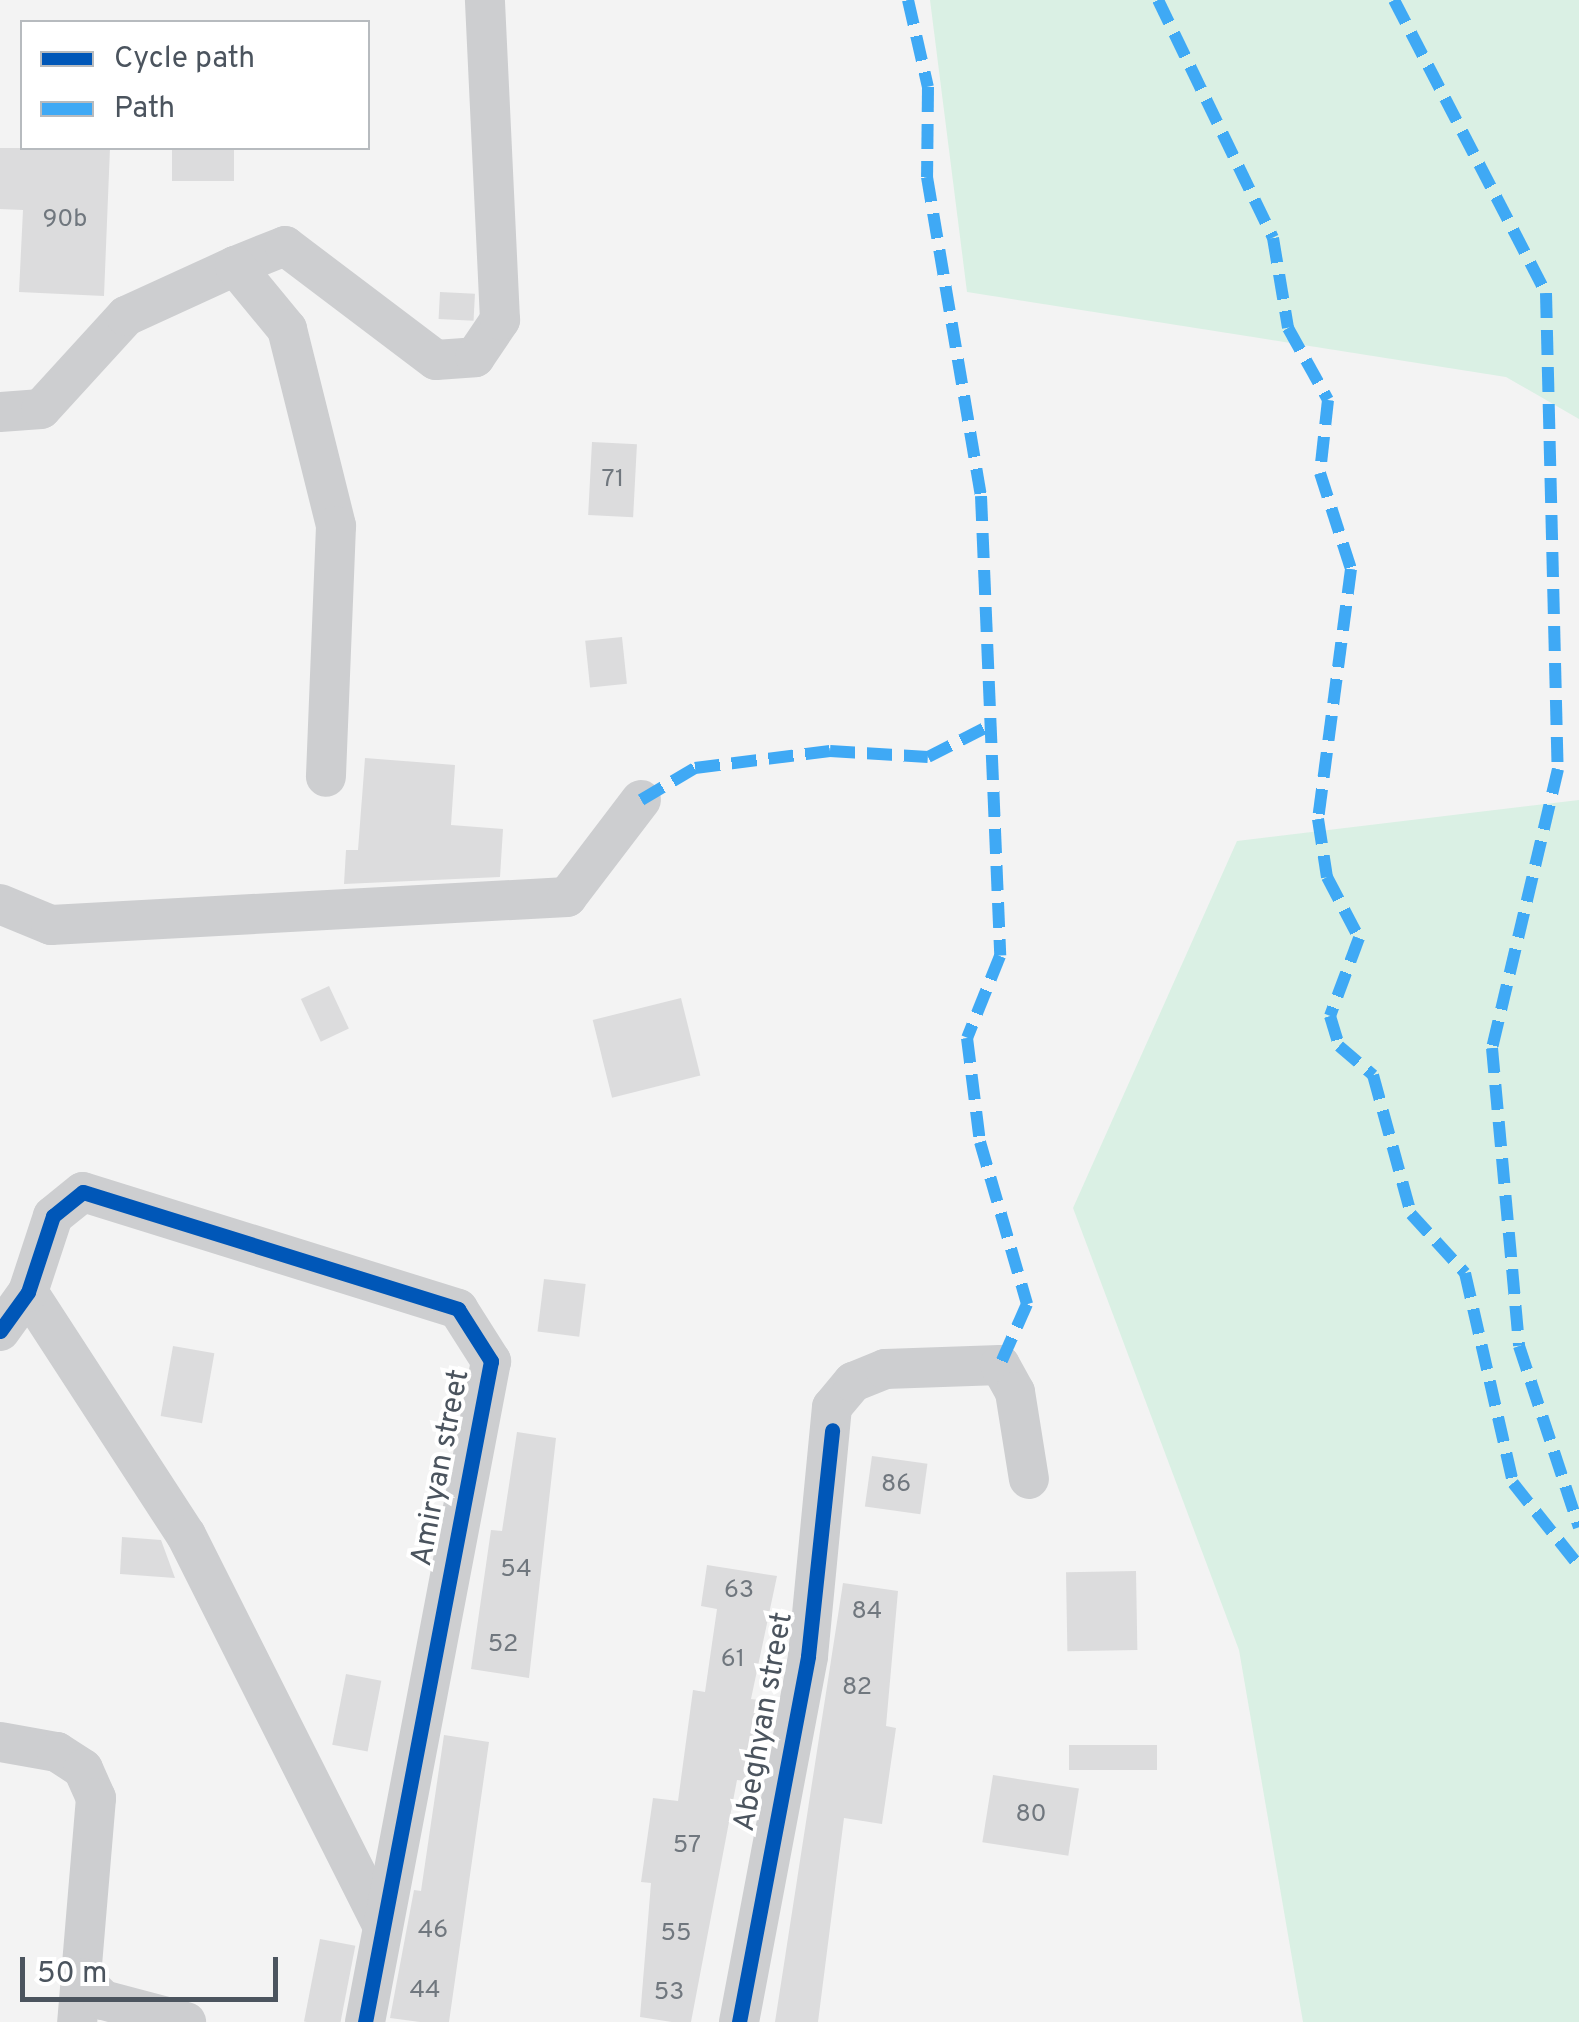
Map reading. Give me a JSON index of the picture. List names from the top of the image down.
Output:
{
  "streets": {
    "street": ["Amiryan street", "Abeghyan street"]
  },
  "house_numbers": [
    "90b",
    "71",
    "86",
    "54",
    "63",
    "84",
    "52",
    "61",
    "82",
    "80",
    "57",
    "46",
    "55",
    "44",
    "53"
  ],
  "legend": ["Cycle path", "Path"],
  "scale_bar": "50 m"
}
